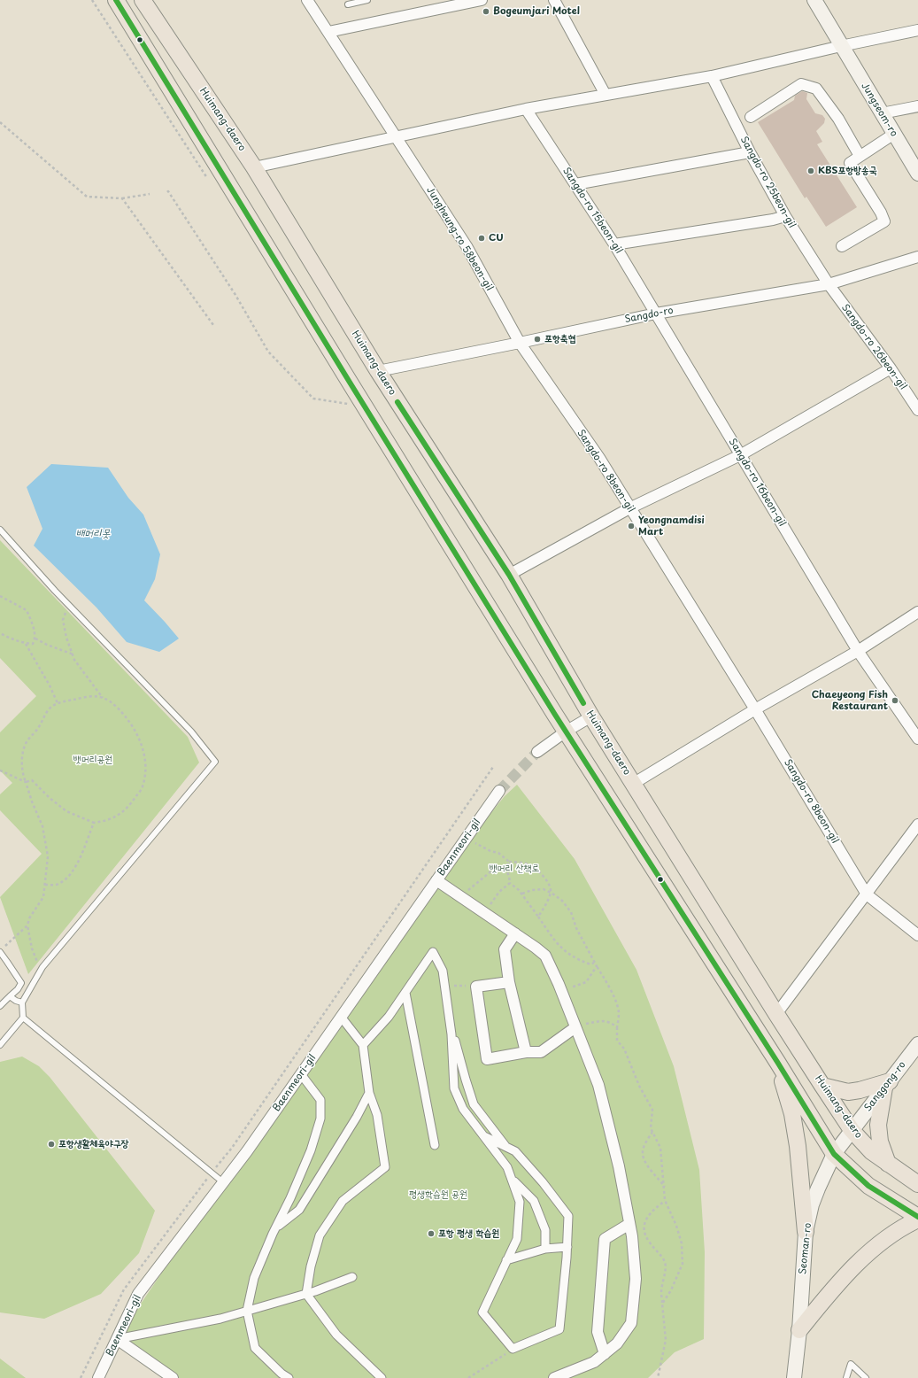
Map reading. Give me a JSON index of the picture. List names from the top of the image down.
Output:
{
  "streets": {
    "main road": [
      "Jungseom-ro",
      "Huimang-daero",
      "Sanggong-ro",
      "Seoman-ro"
    ],
    "street": [
      "Sangdo-ro 25beon-gil",
      "Sangdo-ro 15beon-gil",
      "Jungheung-ro 58beon-gil",
      "Sangdo-ro",
      "Sangdo-ro 26beon-gil",
      "Sangdo-ro 8beon-gil",
      "Sangdo-ro 16beon-gil",
      "Baenmeori-gil"
    ]
  },
  "crossings": [
    ["Huimang-daero", "Sangdo-ro"],
    ["Huimang-daero", "Sangdo-ro 8beon-gil"],
    ["Huimang-daero", "Sanggong-ro"],
    ["Huimang-daero", "Seoman-ro"],
    ["Sangdo-ro 25beon-gil", "Sangdo-ro"],
    ["Sangdo-ro 25beon-gil", "Sangdo-ro 26beon-gil"],
    ["Sangdo-ro 15beon-gil", "Sangdo-ro"],
    ["Sangdo-ro 15beon-gil", "Sangdo-ro 16beon-gil"],
    ["Jungheung-ro 58beon-gil", "Sangdo-ro"],
    ["Jungheung-ro 58beon-gil", "Sangdo-ro 8beon-gil"],
    ["Sangdo-ro", "Sangdo-ro 26beon-gil"],
    ["Sangdo-ro", "Sangdo-ro 8beon-gil"],
    ["Sangdo-ro", "Sangdo-ro 16beon-gil"],
    ["Sanggong-ro", "Seoman-ro"]
  ],
  "water": ["배머리못"],
  "parks": ["뱃머리공원", "뱃머리 산책로", "평생학습원 공원"],
  "places": [
    "Bogeumjari Motel",
    "KBS포항방송국",
    "CU",
    "포항축협",
    "Yeongnamdisi Mart",
    "Chaeyeong Fish Restaurant",
    "포항생활체육야구장",
    "포항 평생 학습원"
  ]
}
